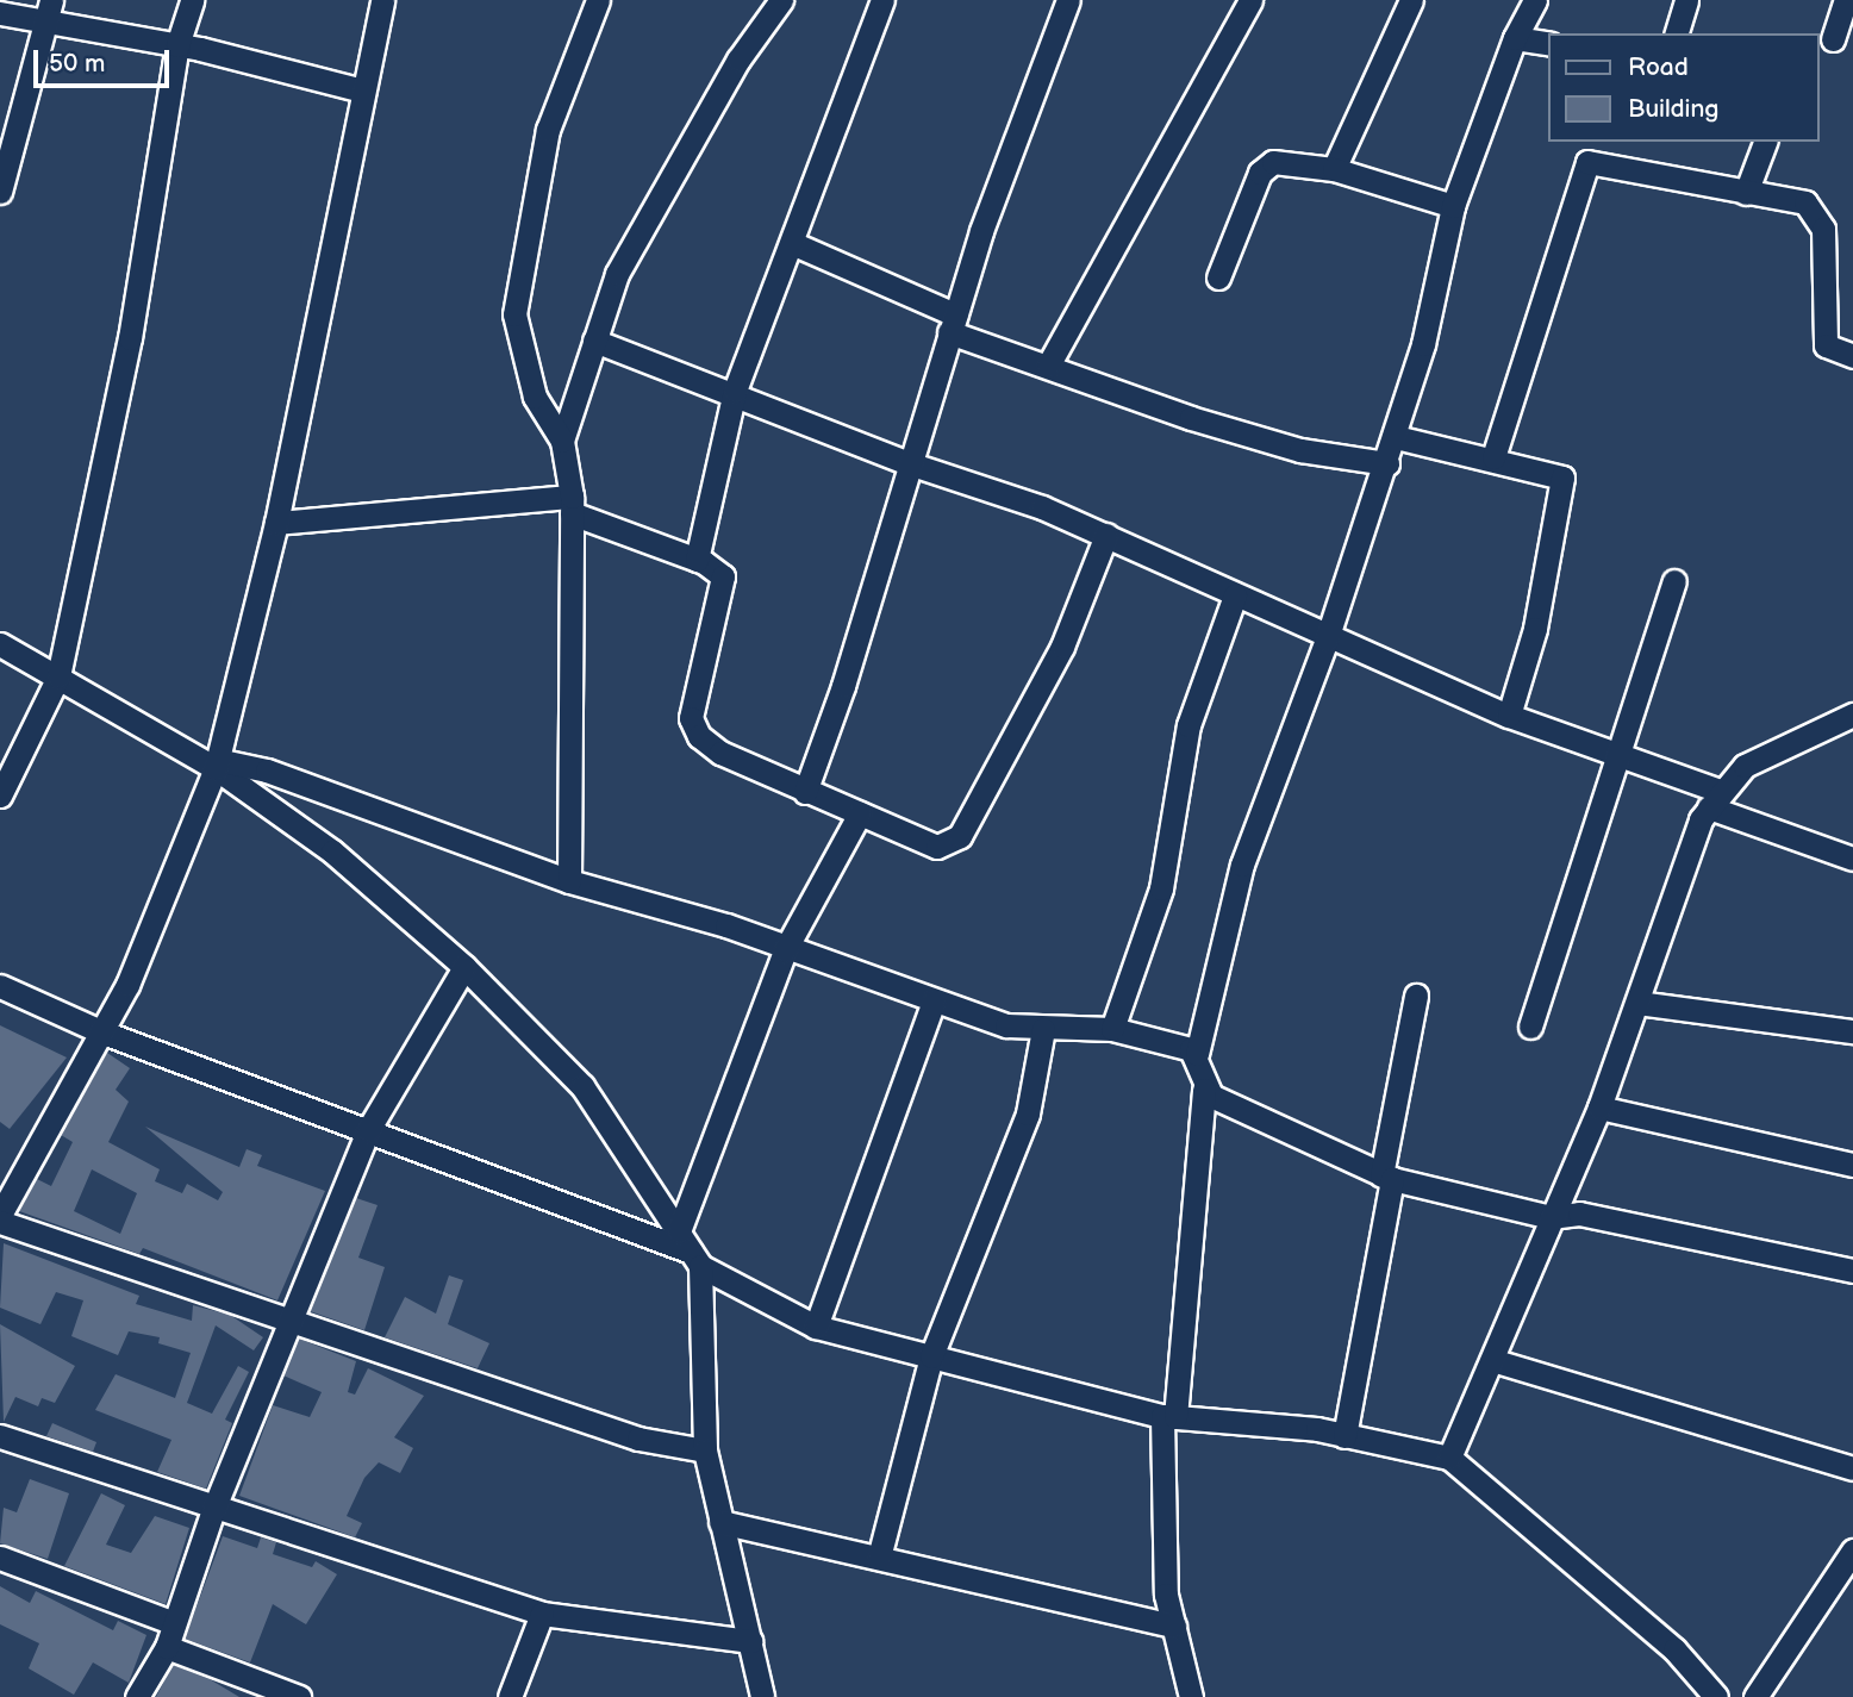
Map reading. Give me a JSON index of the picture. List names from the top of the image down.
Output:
{
  "legend": ["Road", "Building"],
  "scale_bar": "50 m"
}
